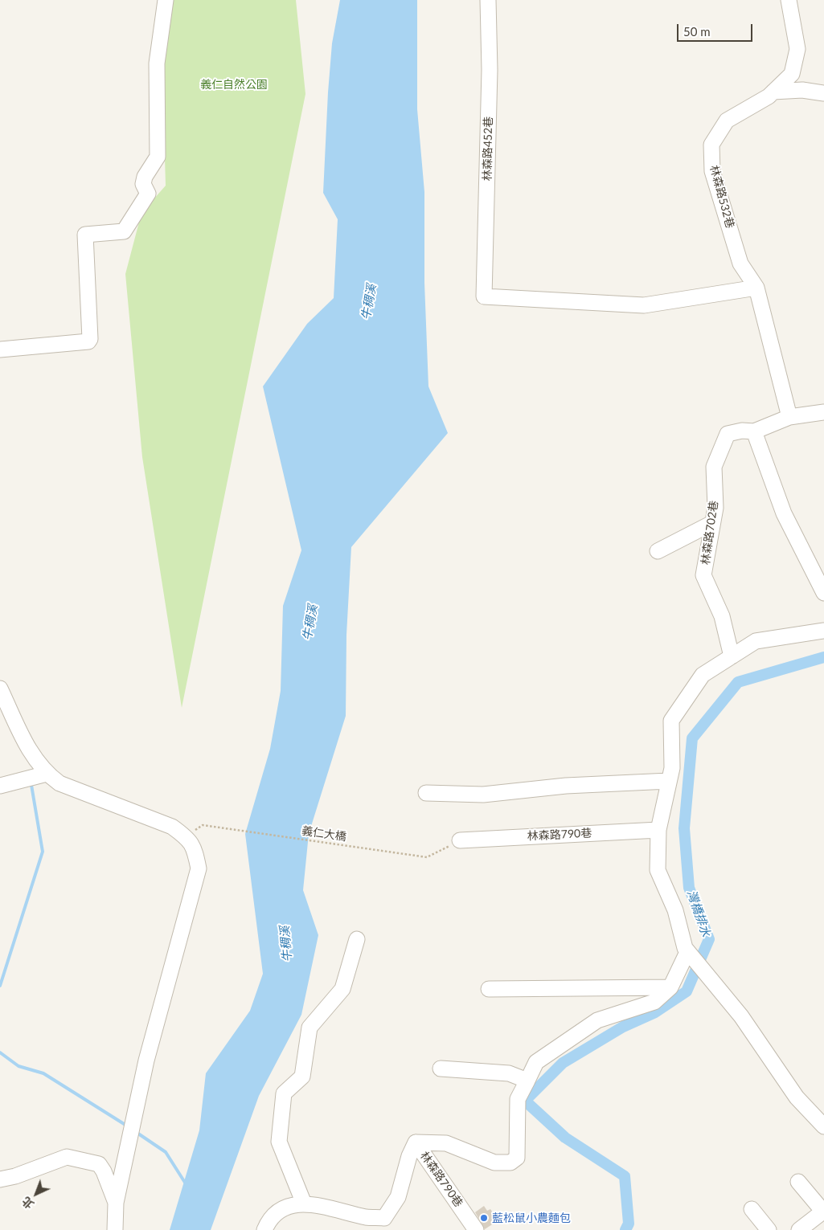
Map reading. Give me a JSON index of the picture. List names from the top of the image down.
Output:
{
  "streets": {
    "street": [
      "林森路452巷",
      "林森路532巷",
      "林森路702巷",
      "林森路790巷"
    ],
    "path": ["義仁大橋"]
  },
  "crossings": [
    ["林森路452巷", "林森路532巷"],
    ["義仁大橋", "林森路790巷"]
  ],
  "water": ["牛稠溪", "灣橋排水"],
  "parks": ["義仁自然公園"],
  "places": ["藍松鼠小農麵包"],
  "scale_bar": "50 m",
  "north": "bottom left"
}
